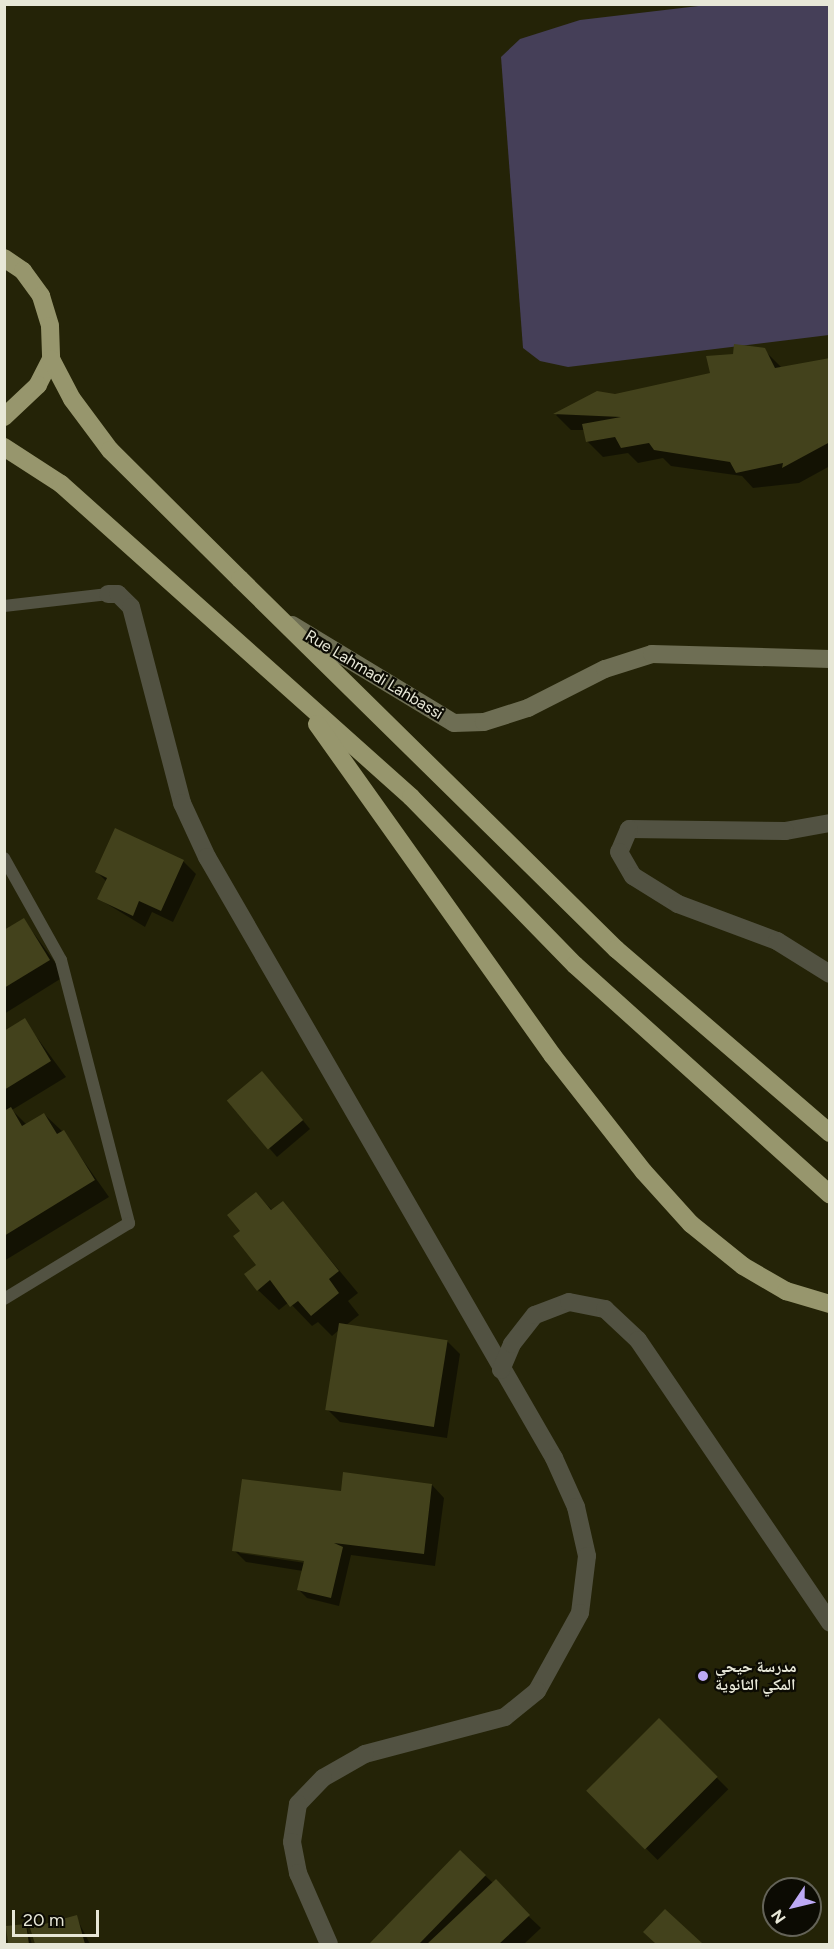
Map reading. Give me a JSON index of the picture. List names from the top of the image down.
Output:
{
  "streets": {
    "main road": ["Rue Lahmadi Lahbassi"]
  },
  "places": ["مدرسة حيحي المكي الثانوية"],
  "scale_bar": "20 m",
  "north": "bottom left"
}
